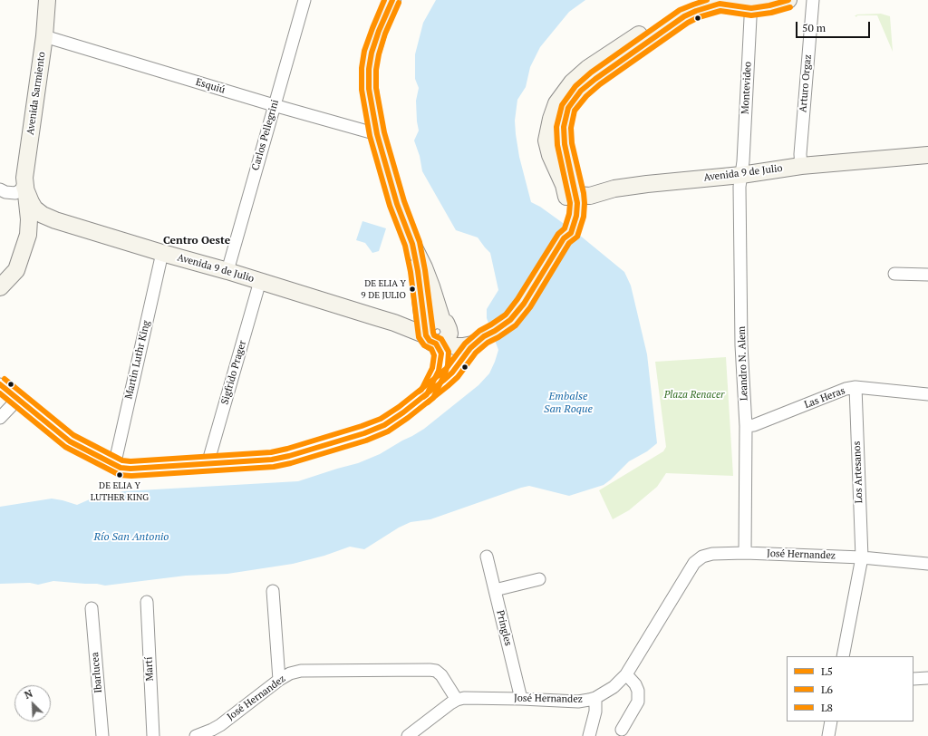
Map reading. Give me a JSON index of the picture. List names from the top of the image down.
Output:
{
  "streets": {
    "main road": ["Avenida Sarmiento", "Avenida 9 de Julio"],
    "street": [
      "Arturo Orgaz",
      "Esquiú",
      "Montevideo",
      "Carlos Pellegrini",
      "Martin Luthr King",
      "Leandro N. Alem",
      "Sigfrido Prager",
      "Las Heras",
      "Los Artesanos",
      "José Hernandez",
      "Pringles",
      "Martí",
      "Ibarlucea"
    ]
  },
  "crossings": [
    ["Arturo Orgaz", "Avenida 9 de Julio"],
    ["Esquiú", "Avenida Sarmiento"],
    ["Esquiú", "Carlos Pellegrini"],
    ["Montevideo", "Avenida 9 de Julio"],
    ["Montevideo", "Leandro N. Alem"],
    ["Avenida Sarmiento", "Avenida 9 de Julio"],
    ["Carlos Pellegrini", "Avenida 9 de Julio"],
    ["Avenida 9 de Julio", "Martin Luthr King"],
    ["Avenida 9 de Julio", "Leandro N. Alem"],
    ["Avenida 9 de Julio", "Sigfrido Prager"],
    ["Leandro N. Alem", "Las Heras"],
    ["Leandro N. Alem", "José Hernandez"],
    ["Las Heras", "Los Artesanos"],
    ["Los Artesanos", "José Hernandez"],
    ["José Hernandez", "Pringles"]
  ],
  "districts": ["Centro Oeste"],
  "water": ["Embalse San Roque", "Río San Antonio"],
  "parks": ["Plaza Renacer"],
  "places": ["DE ELIA Y 9 DE JULIO", "DE ELIA Y LUTHER KING"],
  "lines": ["transit line L5", "transit line L6", "transit line L8"],
  "legend": ["L5", "L6", "L8"],
  "scale_bar": "50 m",
  "north": "top left"
}
